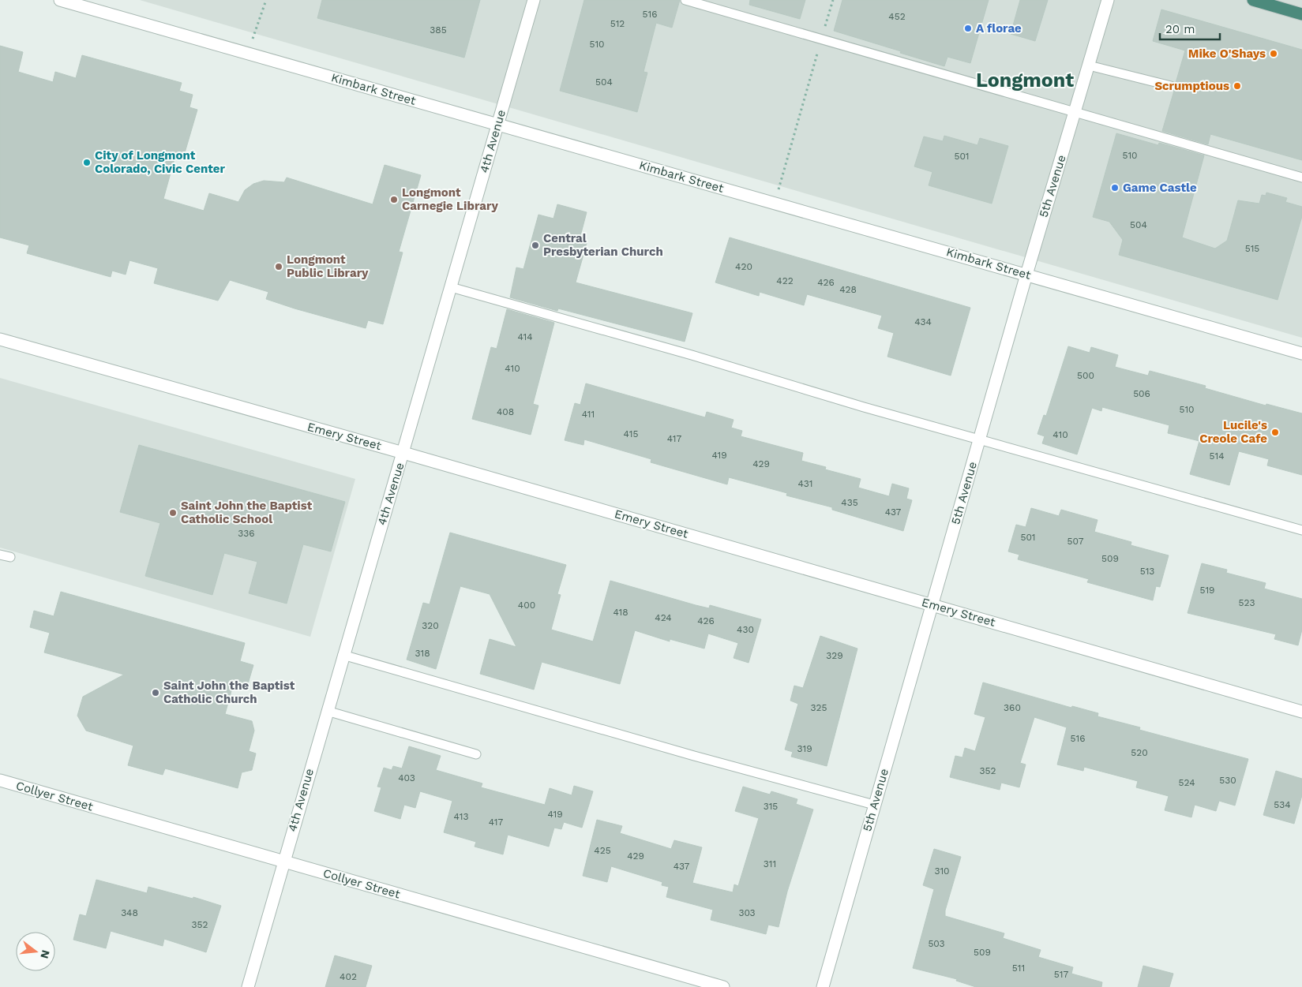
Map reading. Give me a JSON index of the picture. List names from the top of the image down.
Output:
{
  "streets": {
    "street": [
      "Kimbark Street",
      "4th Avenue",
      "5th Avenue",
      "Emery Street",
      "Collyer Street"
    ]
  },
  "crossings": [
    ["Kimbark Street", "4th Avenue"],
    ["Kimbark Street", "5th Avenue"],
    ["4th Avenue", "Emery Street"],
    ["4th Avenue", "Collyer Street"],
    ["5th Avenue", "Emery Street"]
  ],
  "districts": ["Longmont"],
  "places": [
    "A florae",
    "Mike O'Shays",
    "Scrumptious",
    "City of Longmont Colorado, Civic Center",
    "Game Castle",
    "Longmont Carnegie Library",
    "Central Presbyterian Church",
    "Longmont Public Library",
    "Lucile's Creole Cafe",
    "Saint John the Baptist Catholic School",
    "Saint John the Baptist Catholic Church"
  ],
  "house_numbers": [
    "516",
    "452",
    "512",
    "385",
    "510",
    "504",
    "510",
    "501",
    "504",
    "515",
    "420",
    "422",
    "426",
    "428",
    "434",
    "414",
    "410",
    "500",
    "506",
    "510",
    "408",
    "411",
    "415",
    "410",
    "417",
    "419",
    "514",
    "429",
    "431",
    "435",
    "437",
    "336",
    "501",
    "507",
    "509",
    "513",
    "519",
    "523",
    "400",
    "418",
    "424",
    "426",
    "320",
    "430",
    "318",
    "329",
    "325",
    "360",
    "516",
    "319",
    "520",
    "352",
    "403",
    "530",
    "524",
    "534",
    "315",
    "419",
    "413",
    "417",
    "425",
    "429",
    "311",
    "437",
    "310",
    "348",
    "303",
    "352",
    "503",
    "509",
    "511",
    "517",
    "402"
  ],
  "scale_bar": "20 m",
  "north": "right"
}
